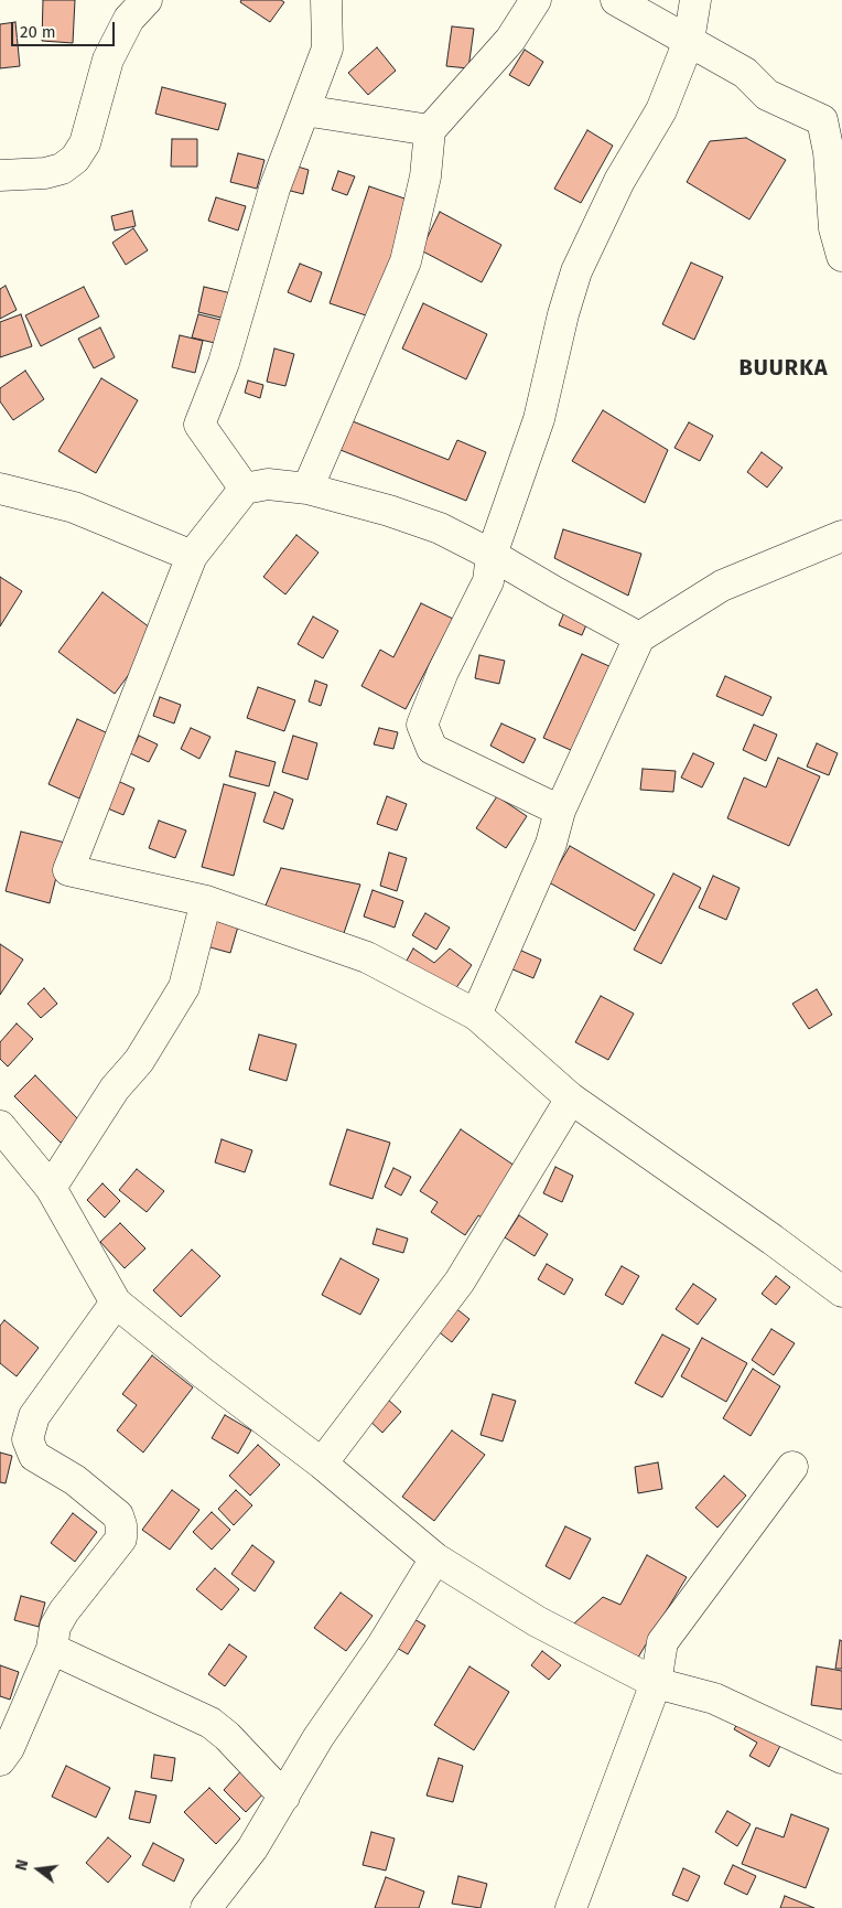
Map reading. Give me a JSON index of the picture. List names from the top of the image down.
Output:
{
  "districts": ["BUURKA"],
  "scale_bar": "20 m",
  "north": "left"
}
